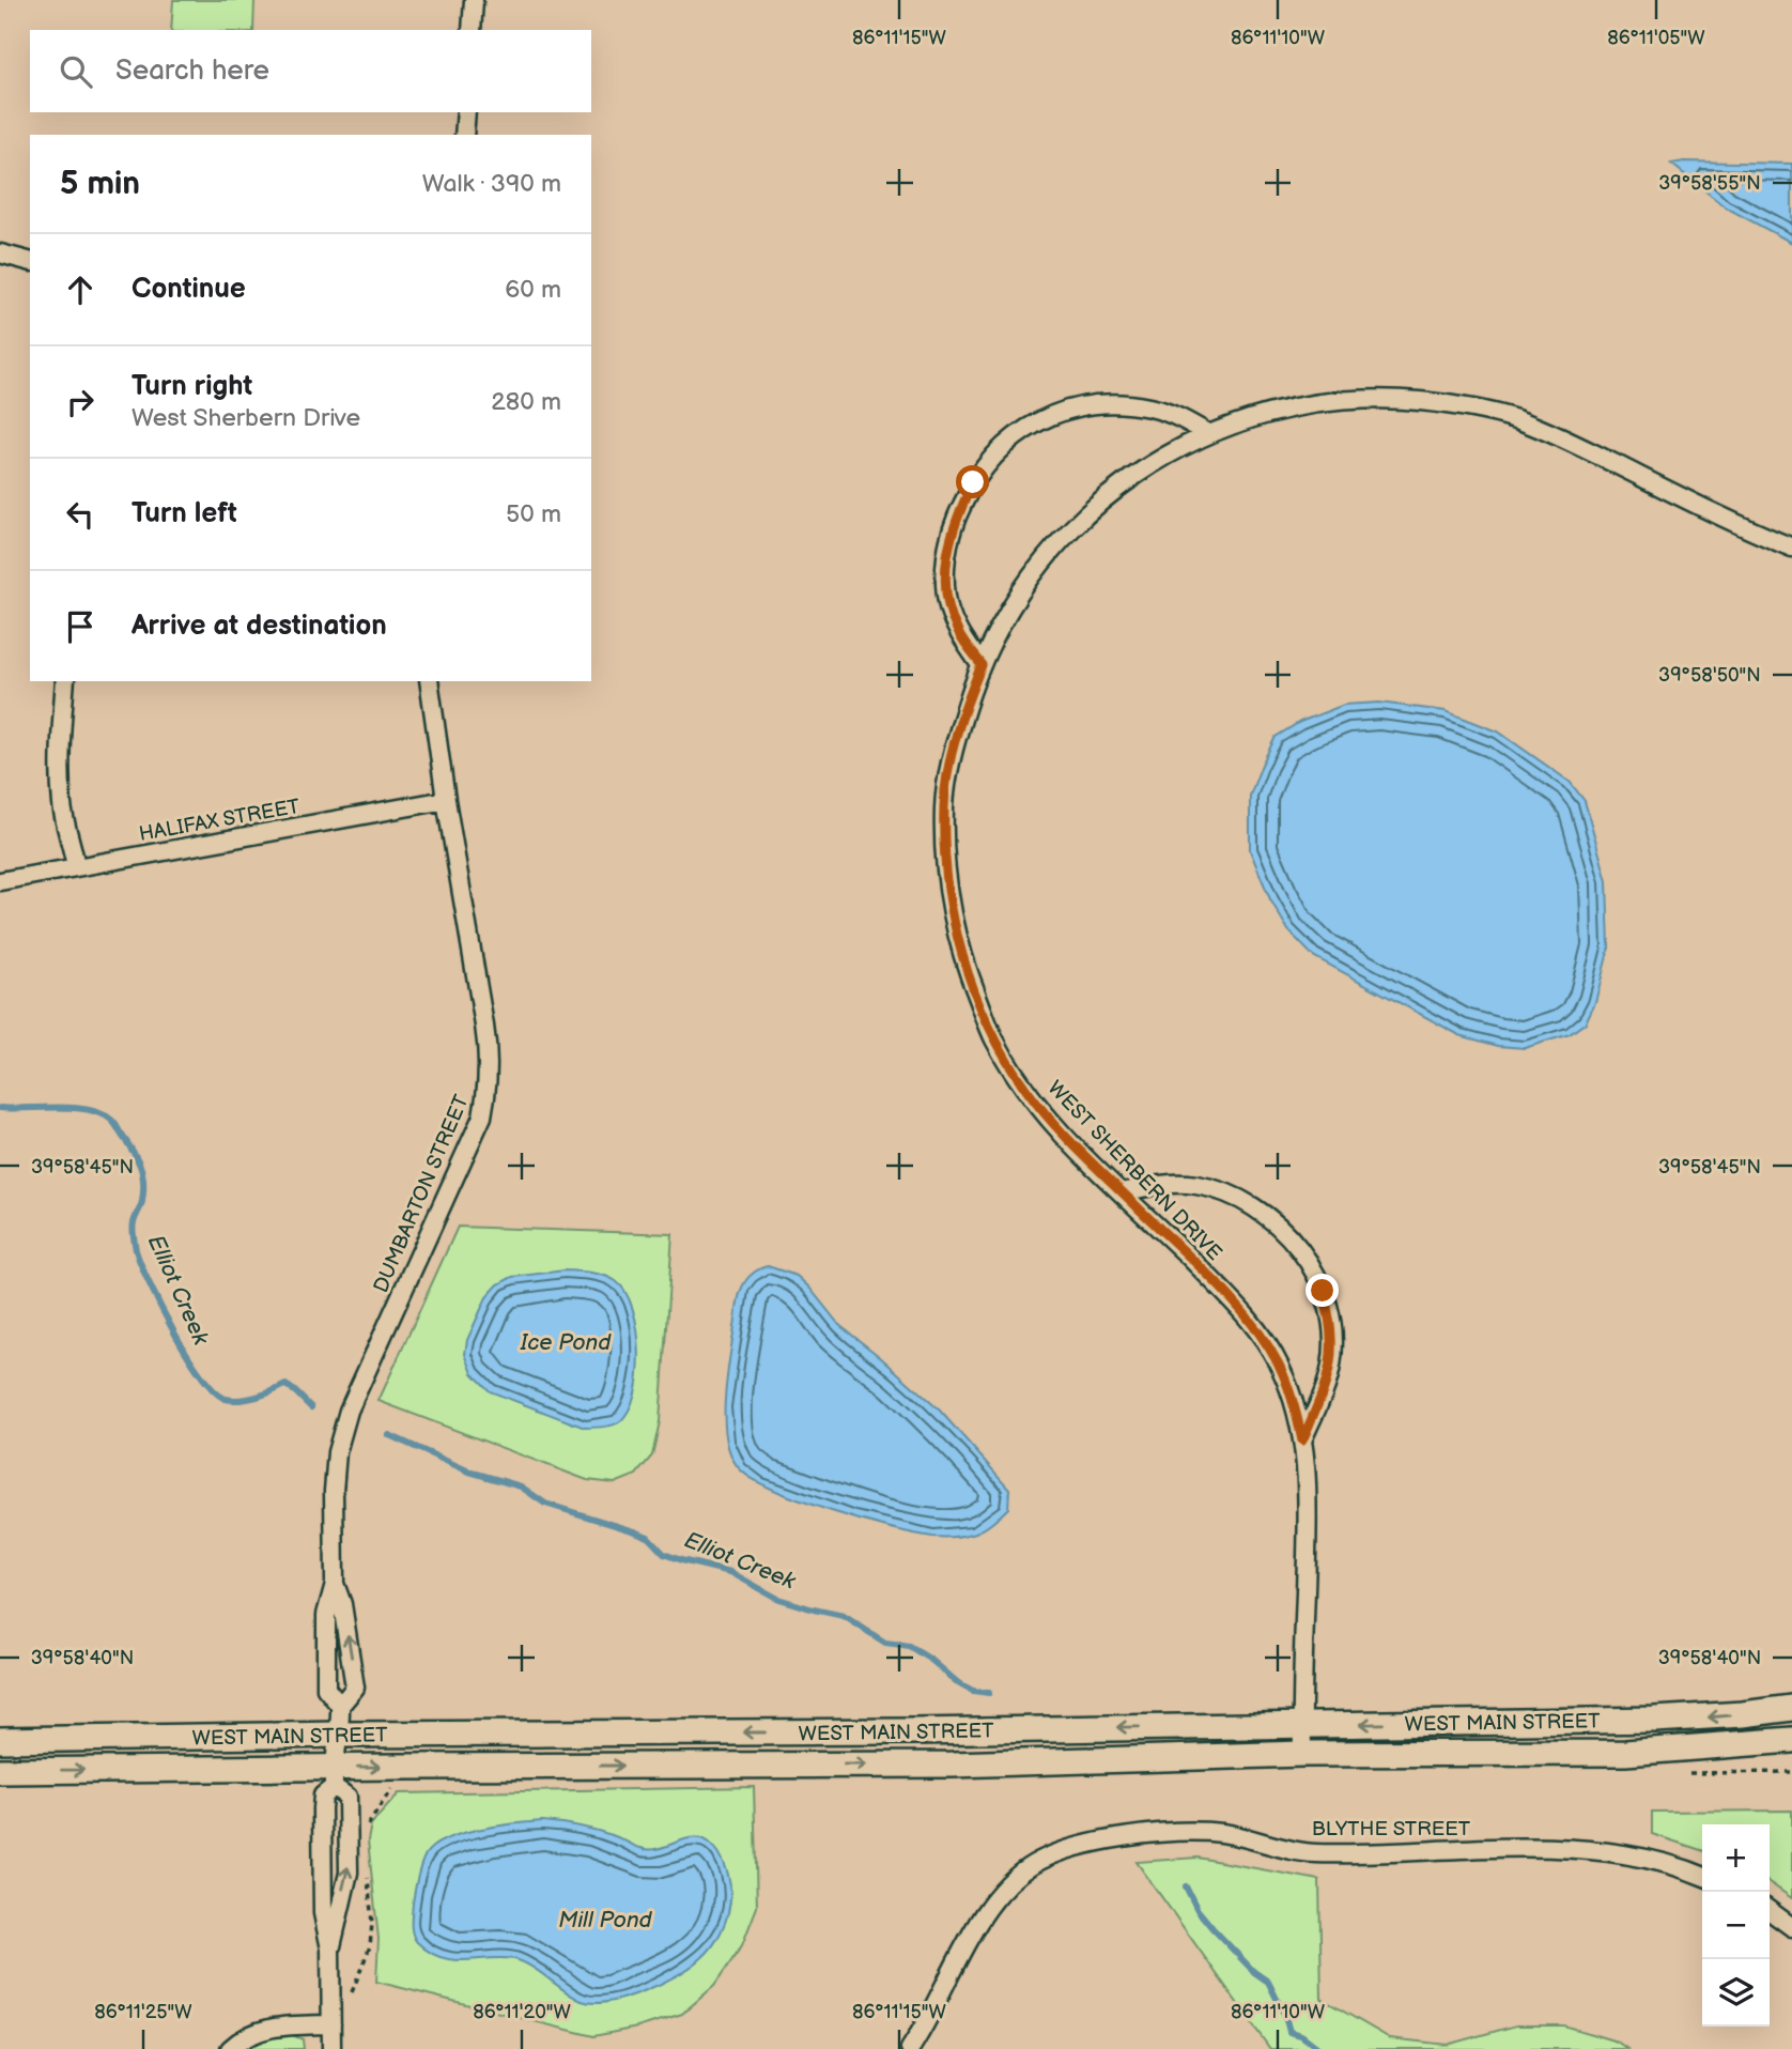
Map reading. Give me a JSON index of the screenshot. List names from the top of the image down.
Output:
{
  "streets": {
    "street": [
      "HALIFAX STREET",
      "WEST SHERBERN DRIVE",
      "DUMBARTON STREET",
      "WEST MAIN STREET",
      "BLYTHE STREET"
    ]
  },
  "crossings": [
    ["HALIFAX STREET", "DUMBARTON STREET"],
    ["WEST SHERBERN DRIVE", "WEST MAIN STREET"],
    ["DUMBARTON STREET", "WEST MAIN STREET"]
  ],
  "water": ["Elliot Creek", "Ice Pond", "Mill Pond"],
  "page": {
    "search": "Search here",
    "heading": ["5 min", "Walk · 390 m"],
    "list": [
      ["Continue", "60 m"],
      ["Turn right", "West Sherbern Drive", "280 m"],
      ["Turn left", "50 m"],
      "Arrive at destination"
    ],
    "map_buttons": ["+", "−"]
  },
  "coordinates": [
    "86°11'15\"W",
    "86°11'10\"W",
    "86°11'05\"W",
    "39°58'55\"N",
    "39°58'50\"N",
    "39°58'45\"N",
    "39°58'40\"N",
    "86°11'25\"W",
    "86°11'20\"W"
  ]
}
